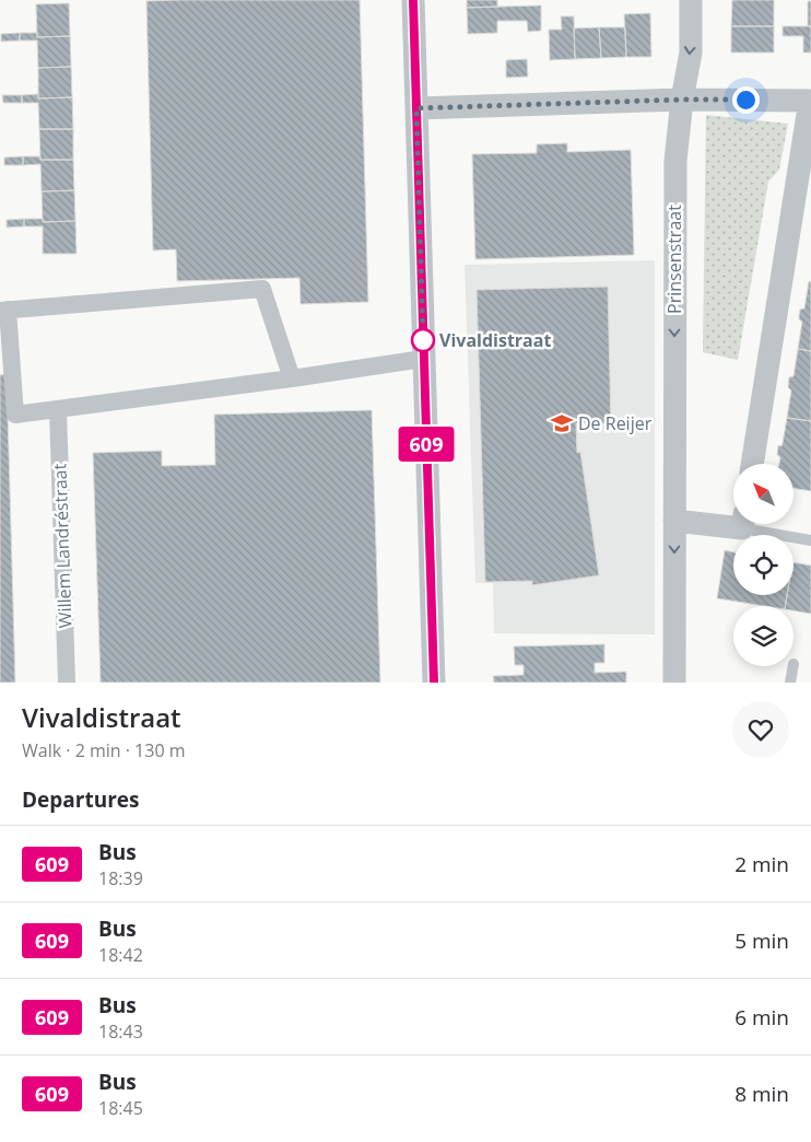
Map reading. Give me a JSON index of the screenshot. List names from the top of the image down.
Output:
{
  "streets": {
    "street": ["Prinsenstraat", "Willem Landréstraat"]
  },
  "places": {
    "other": ["Vivaldistraat"],
    "school or university": ["De Reijer"]
  },
  "lines": ["bus line 609"],
  "north": "top left",
  "page": {
    "on_map": "609",
    "heading": [
      ["Vivaldistraat", "Walk · 2 min · 130 m"],
      "Departures"
    ],
    "list": [
      {
        "mark": "609",
        "name": "Bus",
        "note": "18:39",
        "value": "2 min"
      },
      {
        "mark": "609",
        "name": "Bus",
        "note": "18:42",
        "value": "5 min"
      },
      {
        "mark": "609",
        "name": "Bus",
        "note": "18:43",
        "value": "6 min"
      },
      {
        "mark": "609",
        "name": "Bus",
        "note": "18:45",
        "value": "8 min"
      }
    ]
  }
}
